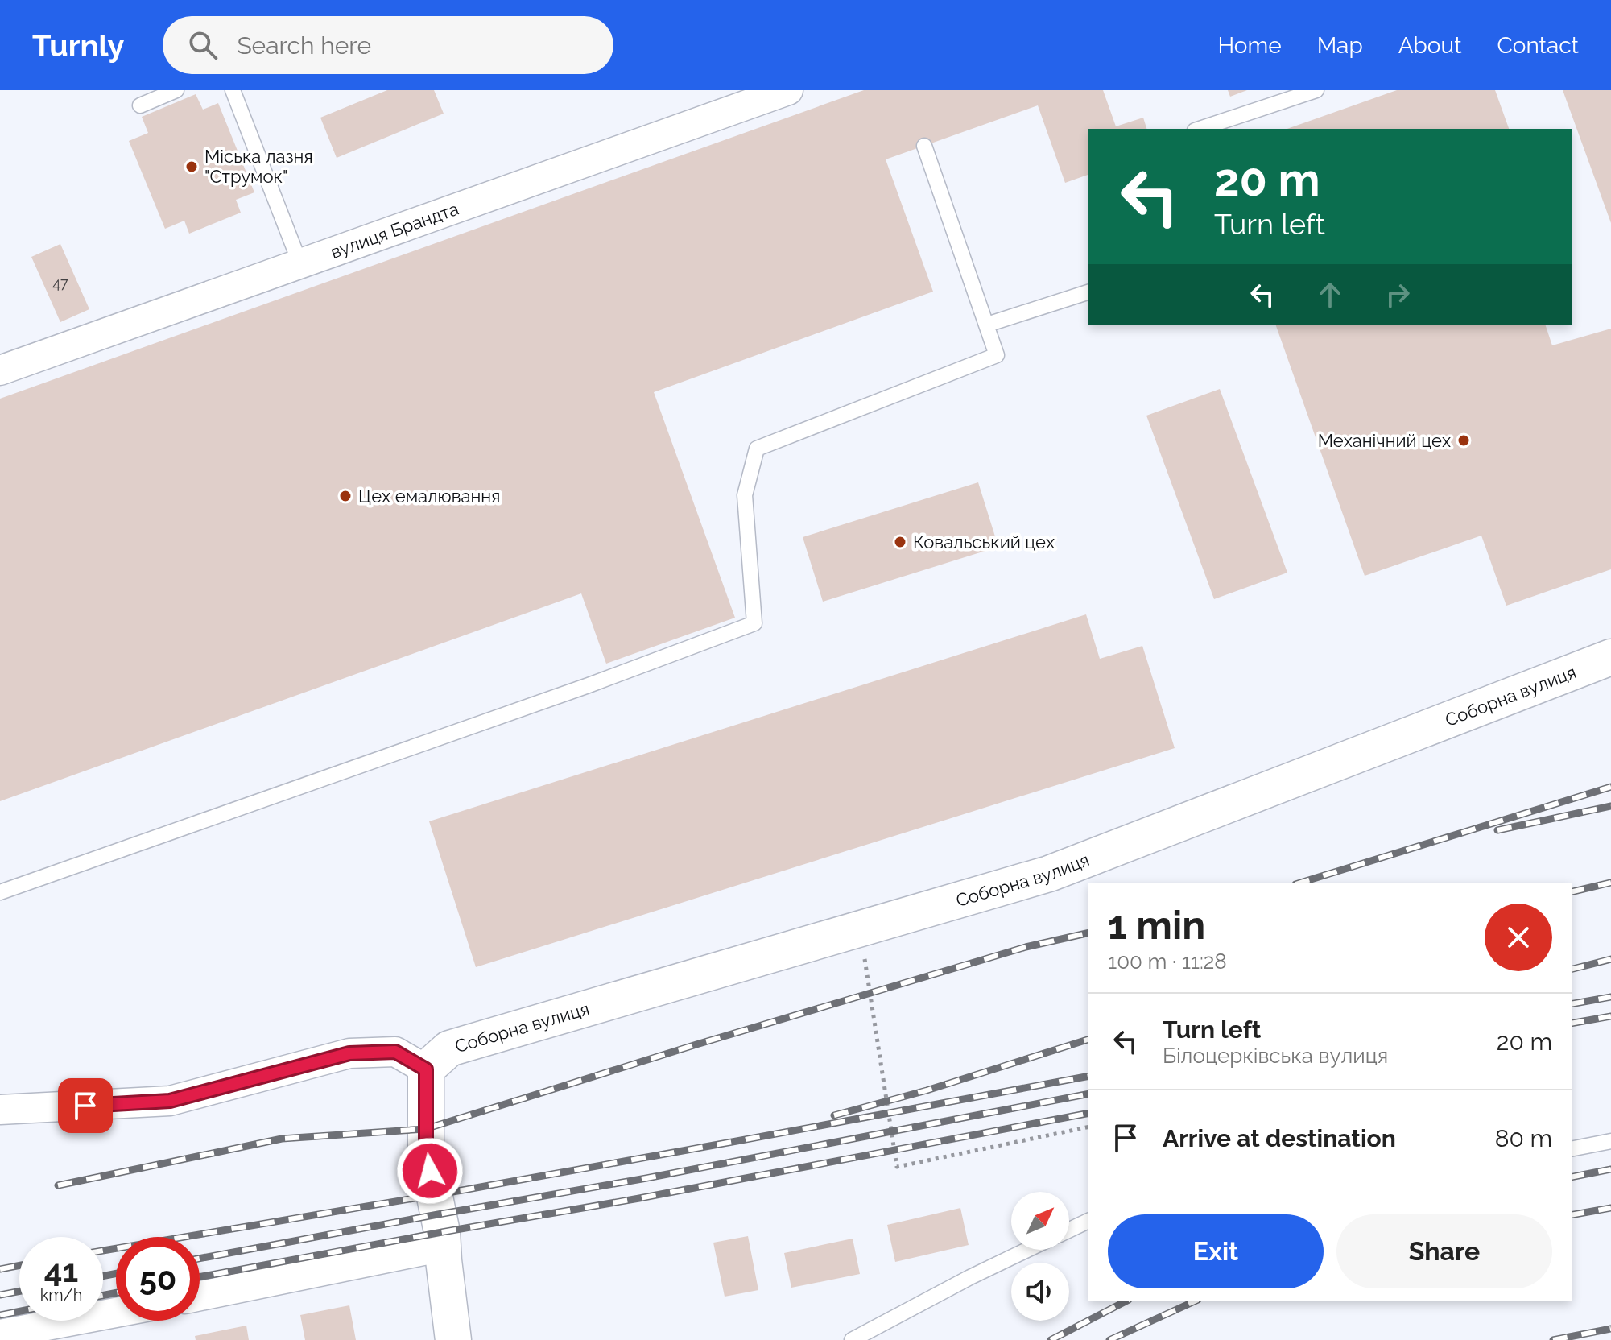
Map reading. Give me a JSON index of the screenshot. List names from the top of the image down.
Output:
{
  "streets": {
    "main road": ["Соборна вулиця"],
    "street": ["вулиця Брандта"]
  },
  "places": [
    "Міська лазня \"Струмок\"",
    "Механічний цех",
    "Цех емалювання",
    "Ковальський цех"
  ],
  "house_numbers": ["47"],
  "north": "top right",
  "page": {
    "header": "Turnly",
    "search": "Search here",
    "nav": [
      "Home",
      "Map",
      "About",
      "Contact"
    ],
    "turn": ["20 m", "Turn left"],
    "heading": ["1 min", "100 m · 11:28"],
    "list": [
      {
        "name": "Turn left",
        "note": "Білоцерківська вулиця",
        "value": "20 m"
      },
      {
        "name": "Arrive at destination",
        "value": "80 m"
      }
    ],
    "buttons": ["Exit", "Share"],
    "speed": "41 km/h",
    "limit": "50"
  }
}
